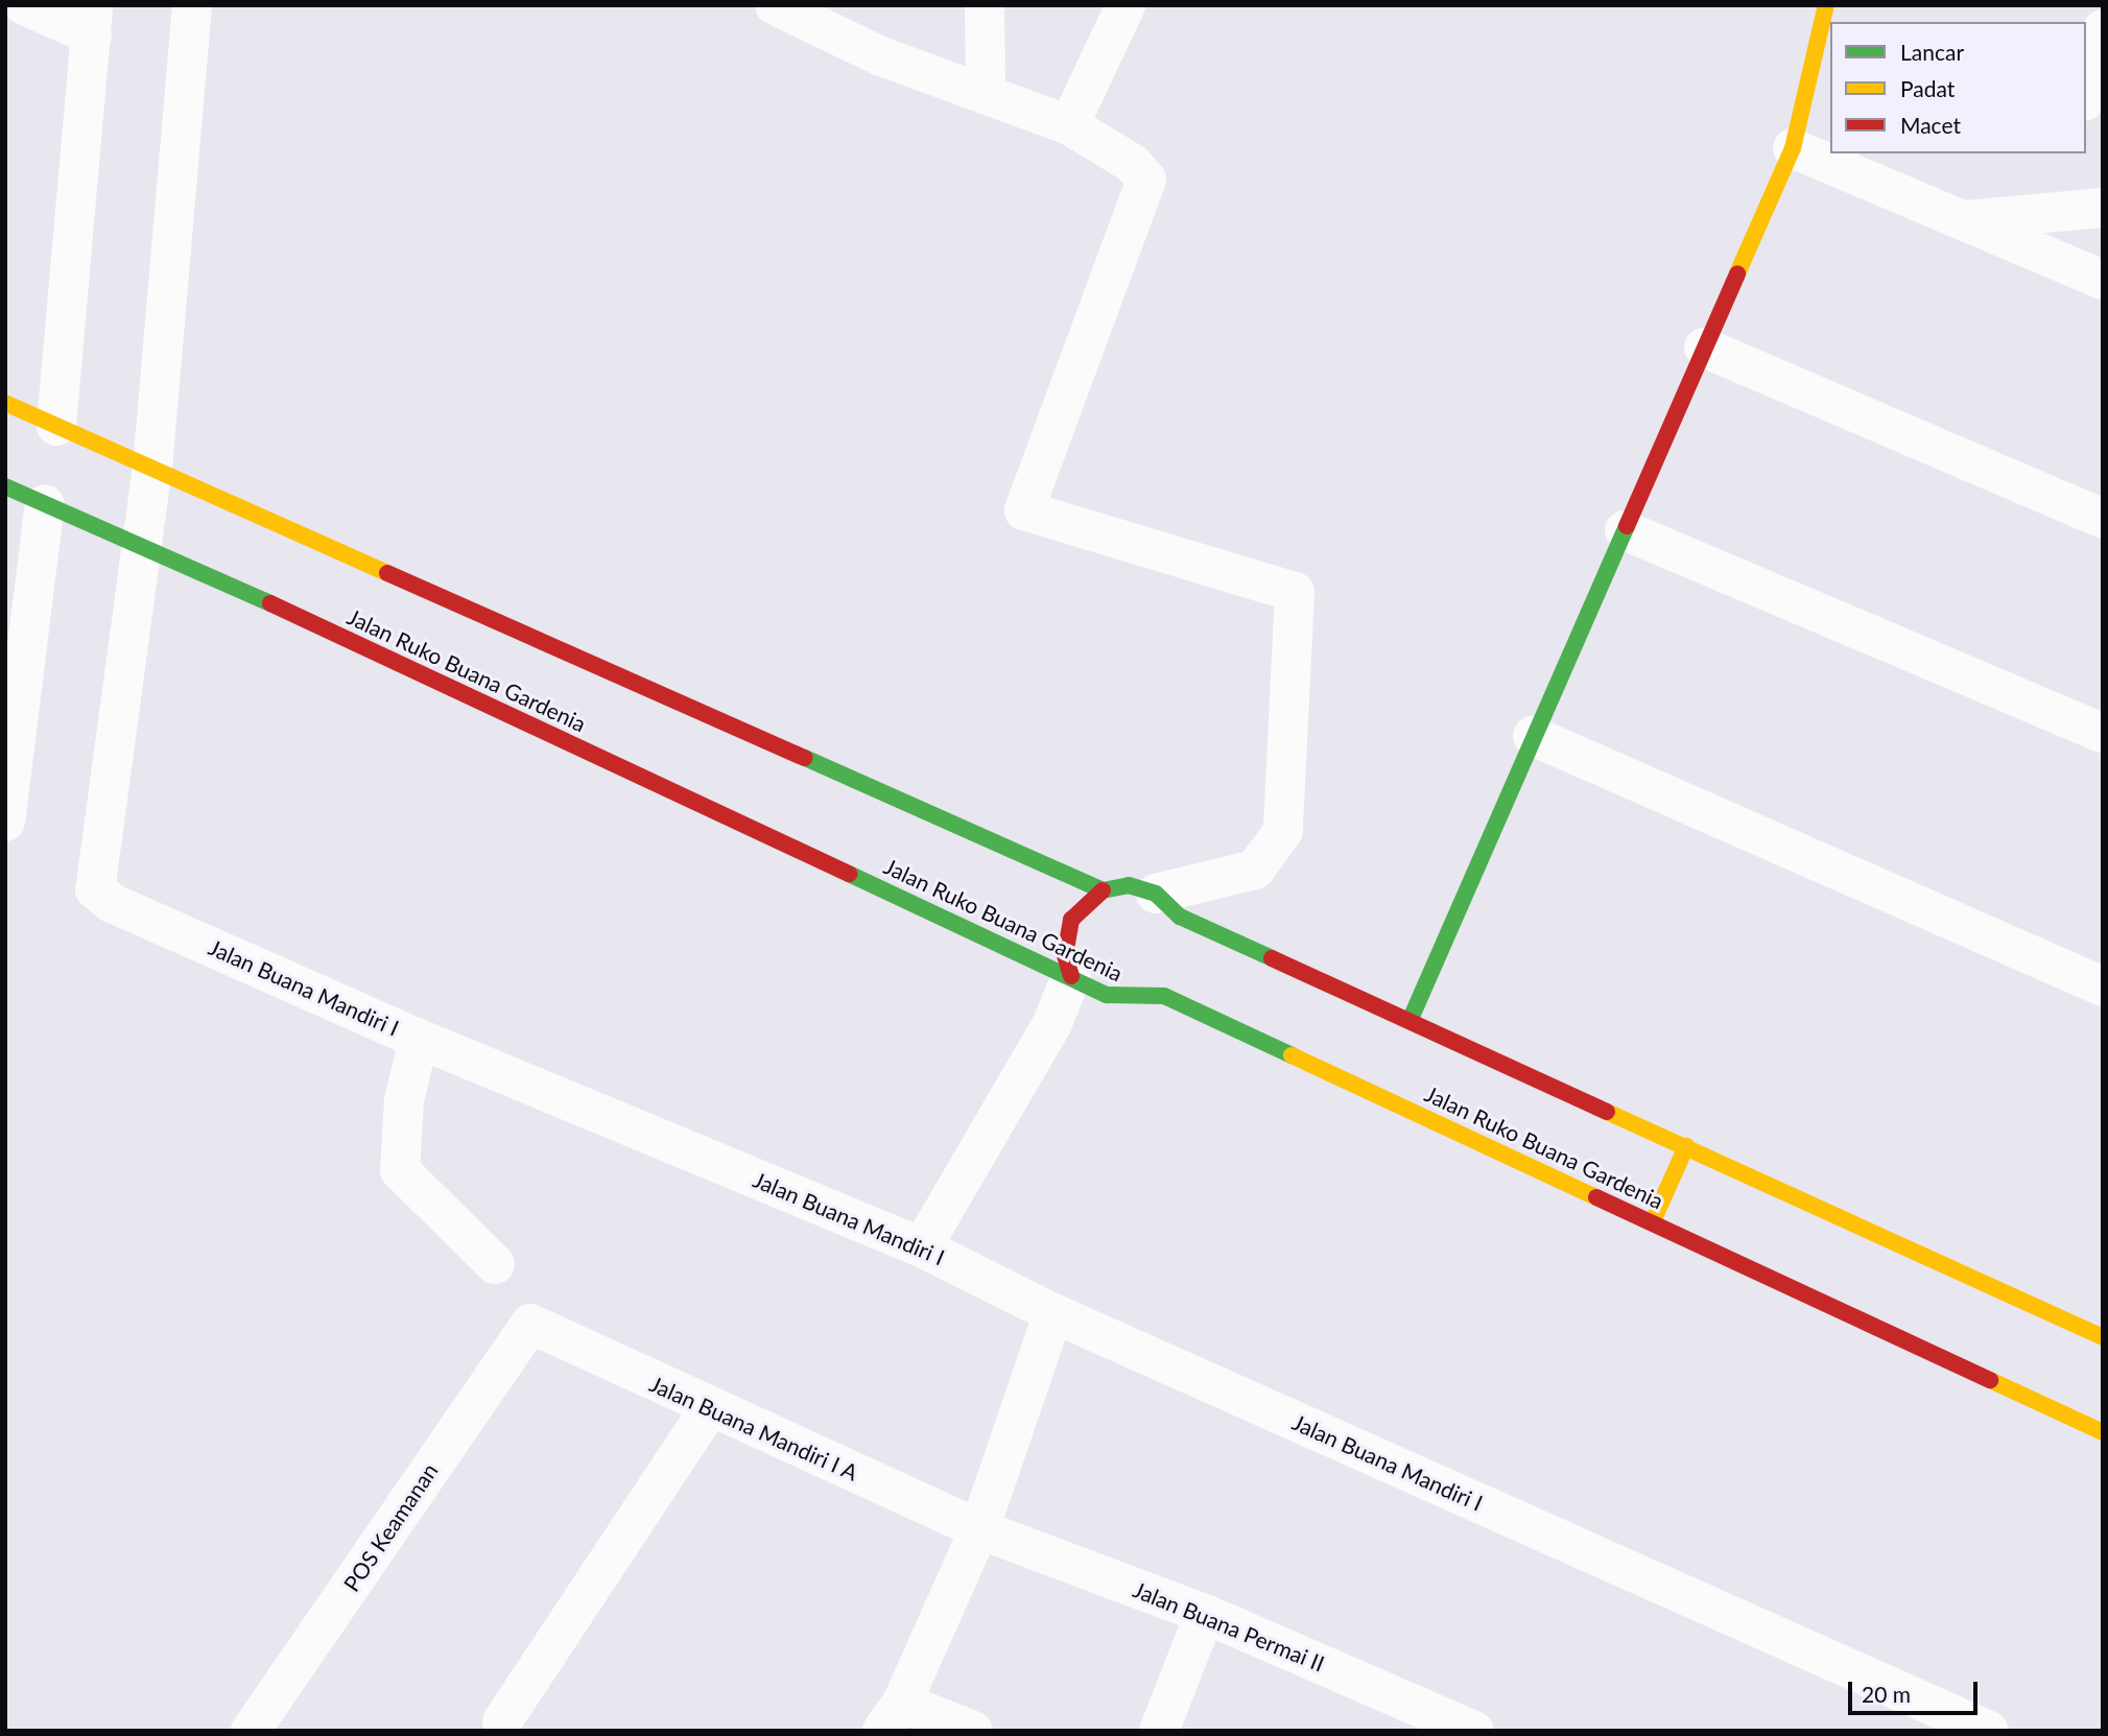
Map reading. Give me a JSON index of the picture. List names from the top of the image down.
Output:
{
  "streets": {
    "street": [
      "Jalan Ruko Buana Gardenia",
      "Jalan Buana Mandiri I",
      "Jalan Buana Mandiri I A",
      "POS Keamanan",
      "Jalan Buana Permai II"
    ]
  },
  "crossings": [
    ["Jalan Ruko Buana Gardenia", "Jalan Buana Mandiri I"],
    ["Jalan Buana Mandiri I A", "POS Keamanan"],
    ["Jalan Buana Mandiri I A", "Jalan Buana Permai II"]
  ],
  "legend": ["Lancar", "Padat", "Macet"],
  "scale_bar": "20 m"
}
